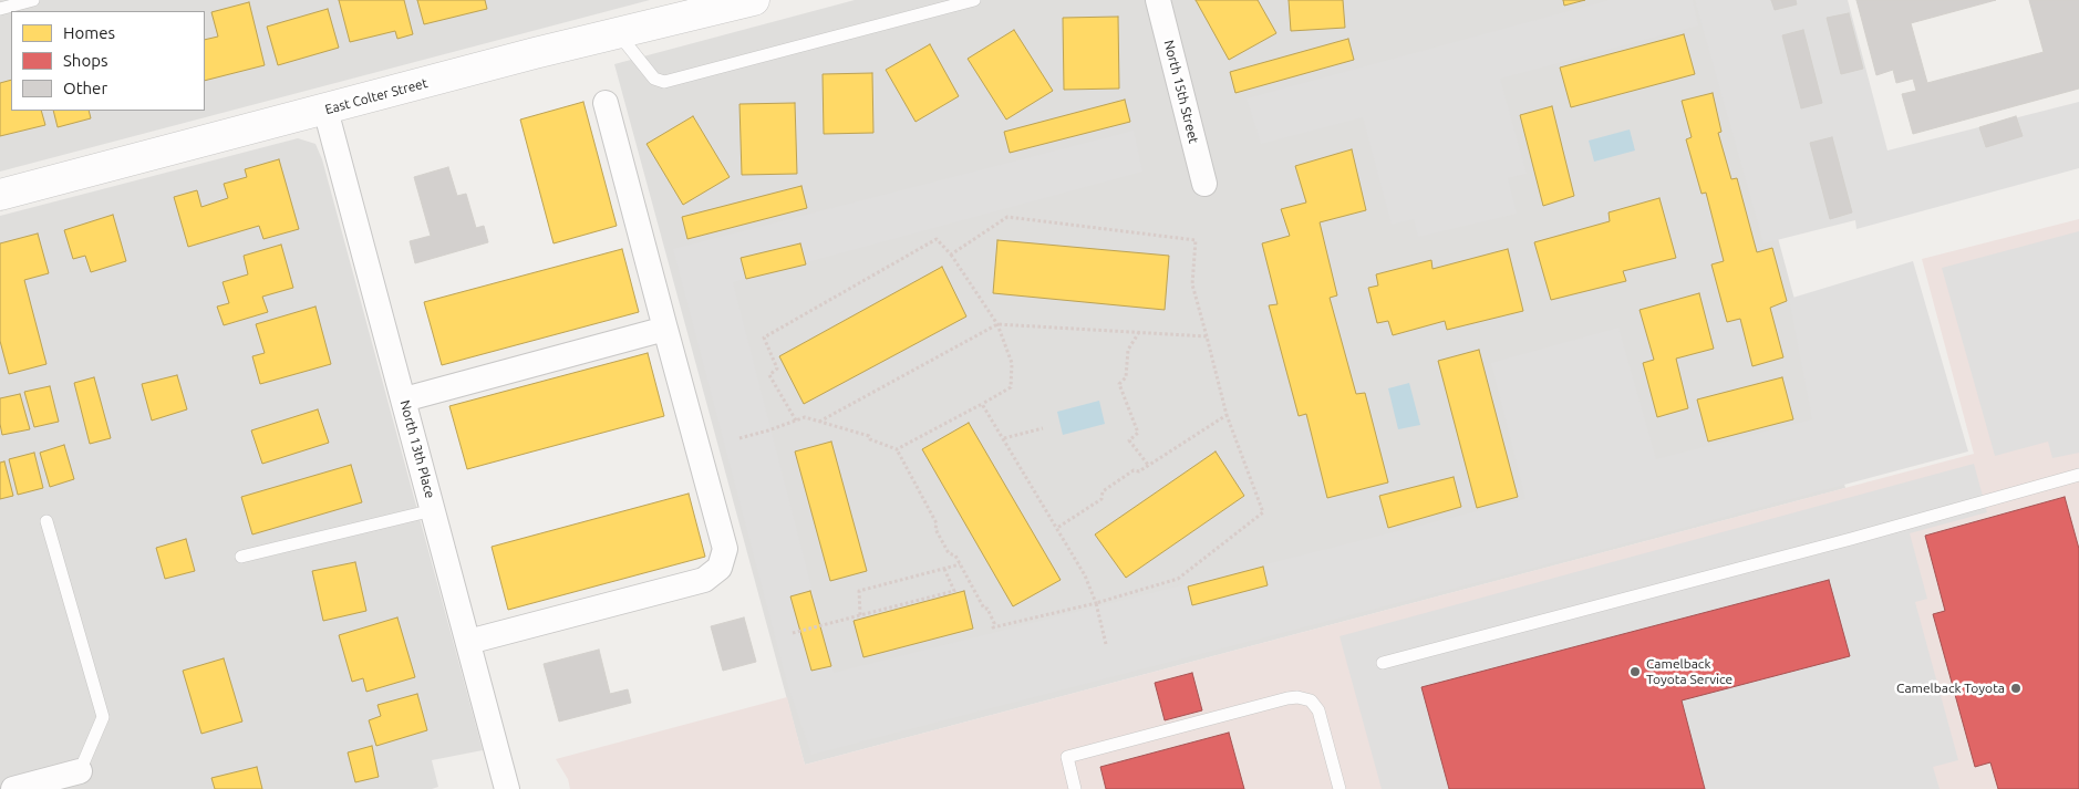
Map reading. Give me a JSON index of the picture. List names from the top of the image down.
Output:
{
  "streets": {
    "street": ["North 15th Street", "East Colter Street", "North 13th Place"]
  },
  "crossings": [
    ["East Colter Street", "North 13th Place"]
  ],
  "places": ["Camelback Toyota Service", "Camelback Toyota"],
  "legend": ["Homes", "Shops", "Other"]
}
